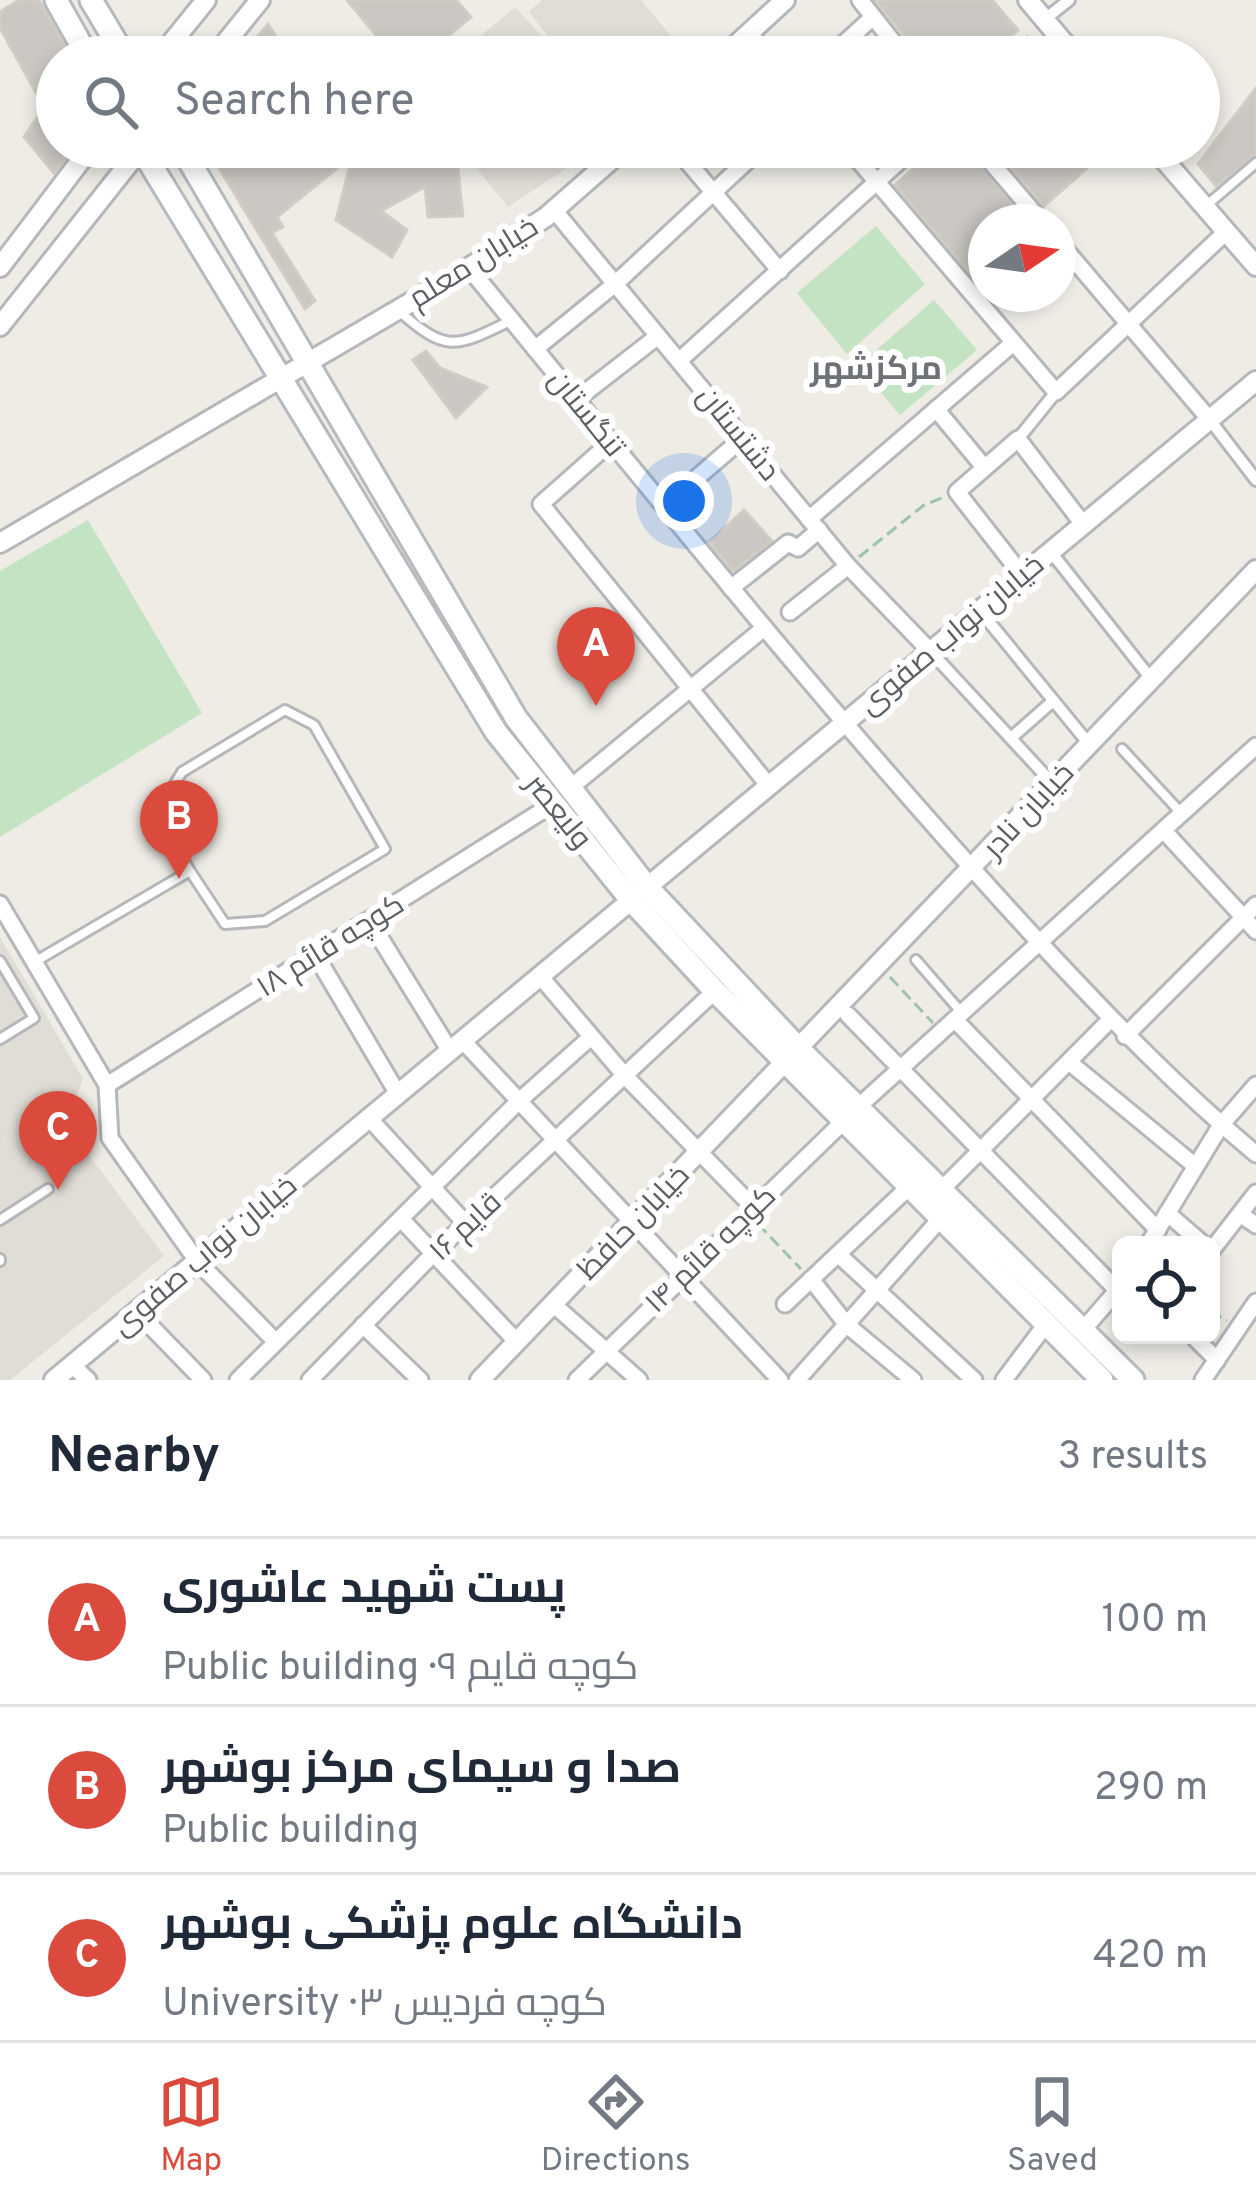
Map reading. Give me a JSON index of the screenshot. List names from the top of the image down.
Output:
{
  "streets": {
    "main road": ["ولیعصر"],
    "street": [
      "خیابان معلم",
      "تنگستان",
      "دشتستان",
      "خیابان نواب صفوی",
      "خیابان نادر",
      "کوچه قائم ۱۸",
      "خیابان حافظ",
      "قایم ۱۶",
      "کوچه قائم ۱۴"
    ]
  },
  "crossings": [
    ["خیابان معلم", "تنگستان"],
    ["خیابان معلم", "دشتستان"],
    ["خیابان معلم", "ولیعصر"],
    ["تنگستان", "خیابان نواب صفوی"],
    ["تنگستان", "خیابان نادر"],
    ["تنگستان", "کوچه قائم ۱۸"],
    ["تنگستان", "کوچه قائم ۱۴"],
    ["دشتستان", "خیابان نواب صفوی"],
    ["خیابان نواب صفوی", "ولیعصر"],
    ["خیابان نادر", "ولیعصر"],
    ["خیابان نادر", "خیابان حافظ"],
    ["ولیعصر", "کوچه قائم ۱۸"],
    ["ولیعصر", "خیابان حافظ"],
    ["ولیعصر", "قایم ۱۶"],
    ["ولیعصر", "کوچه قائم ۱۴"]
  ],
  "districts": ["مرکزشهر"],
  "north": "right",
  "page": {
    "search": "Search here",
    "pins": ["A", "B", "C"],
    "heading": ["Nearby", "3 results"],
    "list": [
      {
        "mark": "A",
        "name": "پست شهید عاشوری",
        "note": "Public building · کوچه قایم ۹",
        "value": "100 m"
      },
      {
        "mark": "B",
        "name": "صدا و سیمای مرکز بوشهر",
        "note": "Public building",
        "value": "290 m"
      },
      {
        "mark": "C",
        "name": "دانشگاه علوم پزشکی بوشهر",
        "note": "University · کوچه فردیس ۳",
        "value": "420 m"
      }
    ],
    "nav": ["Map", "Directions", "Saved"]
  }
}
